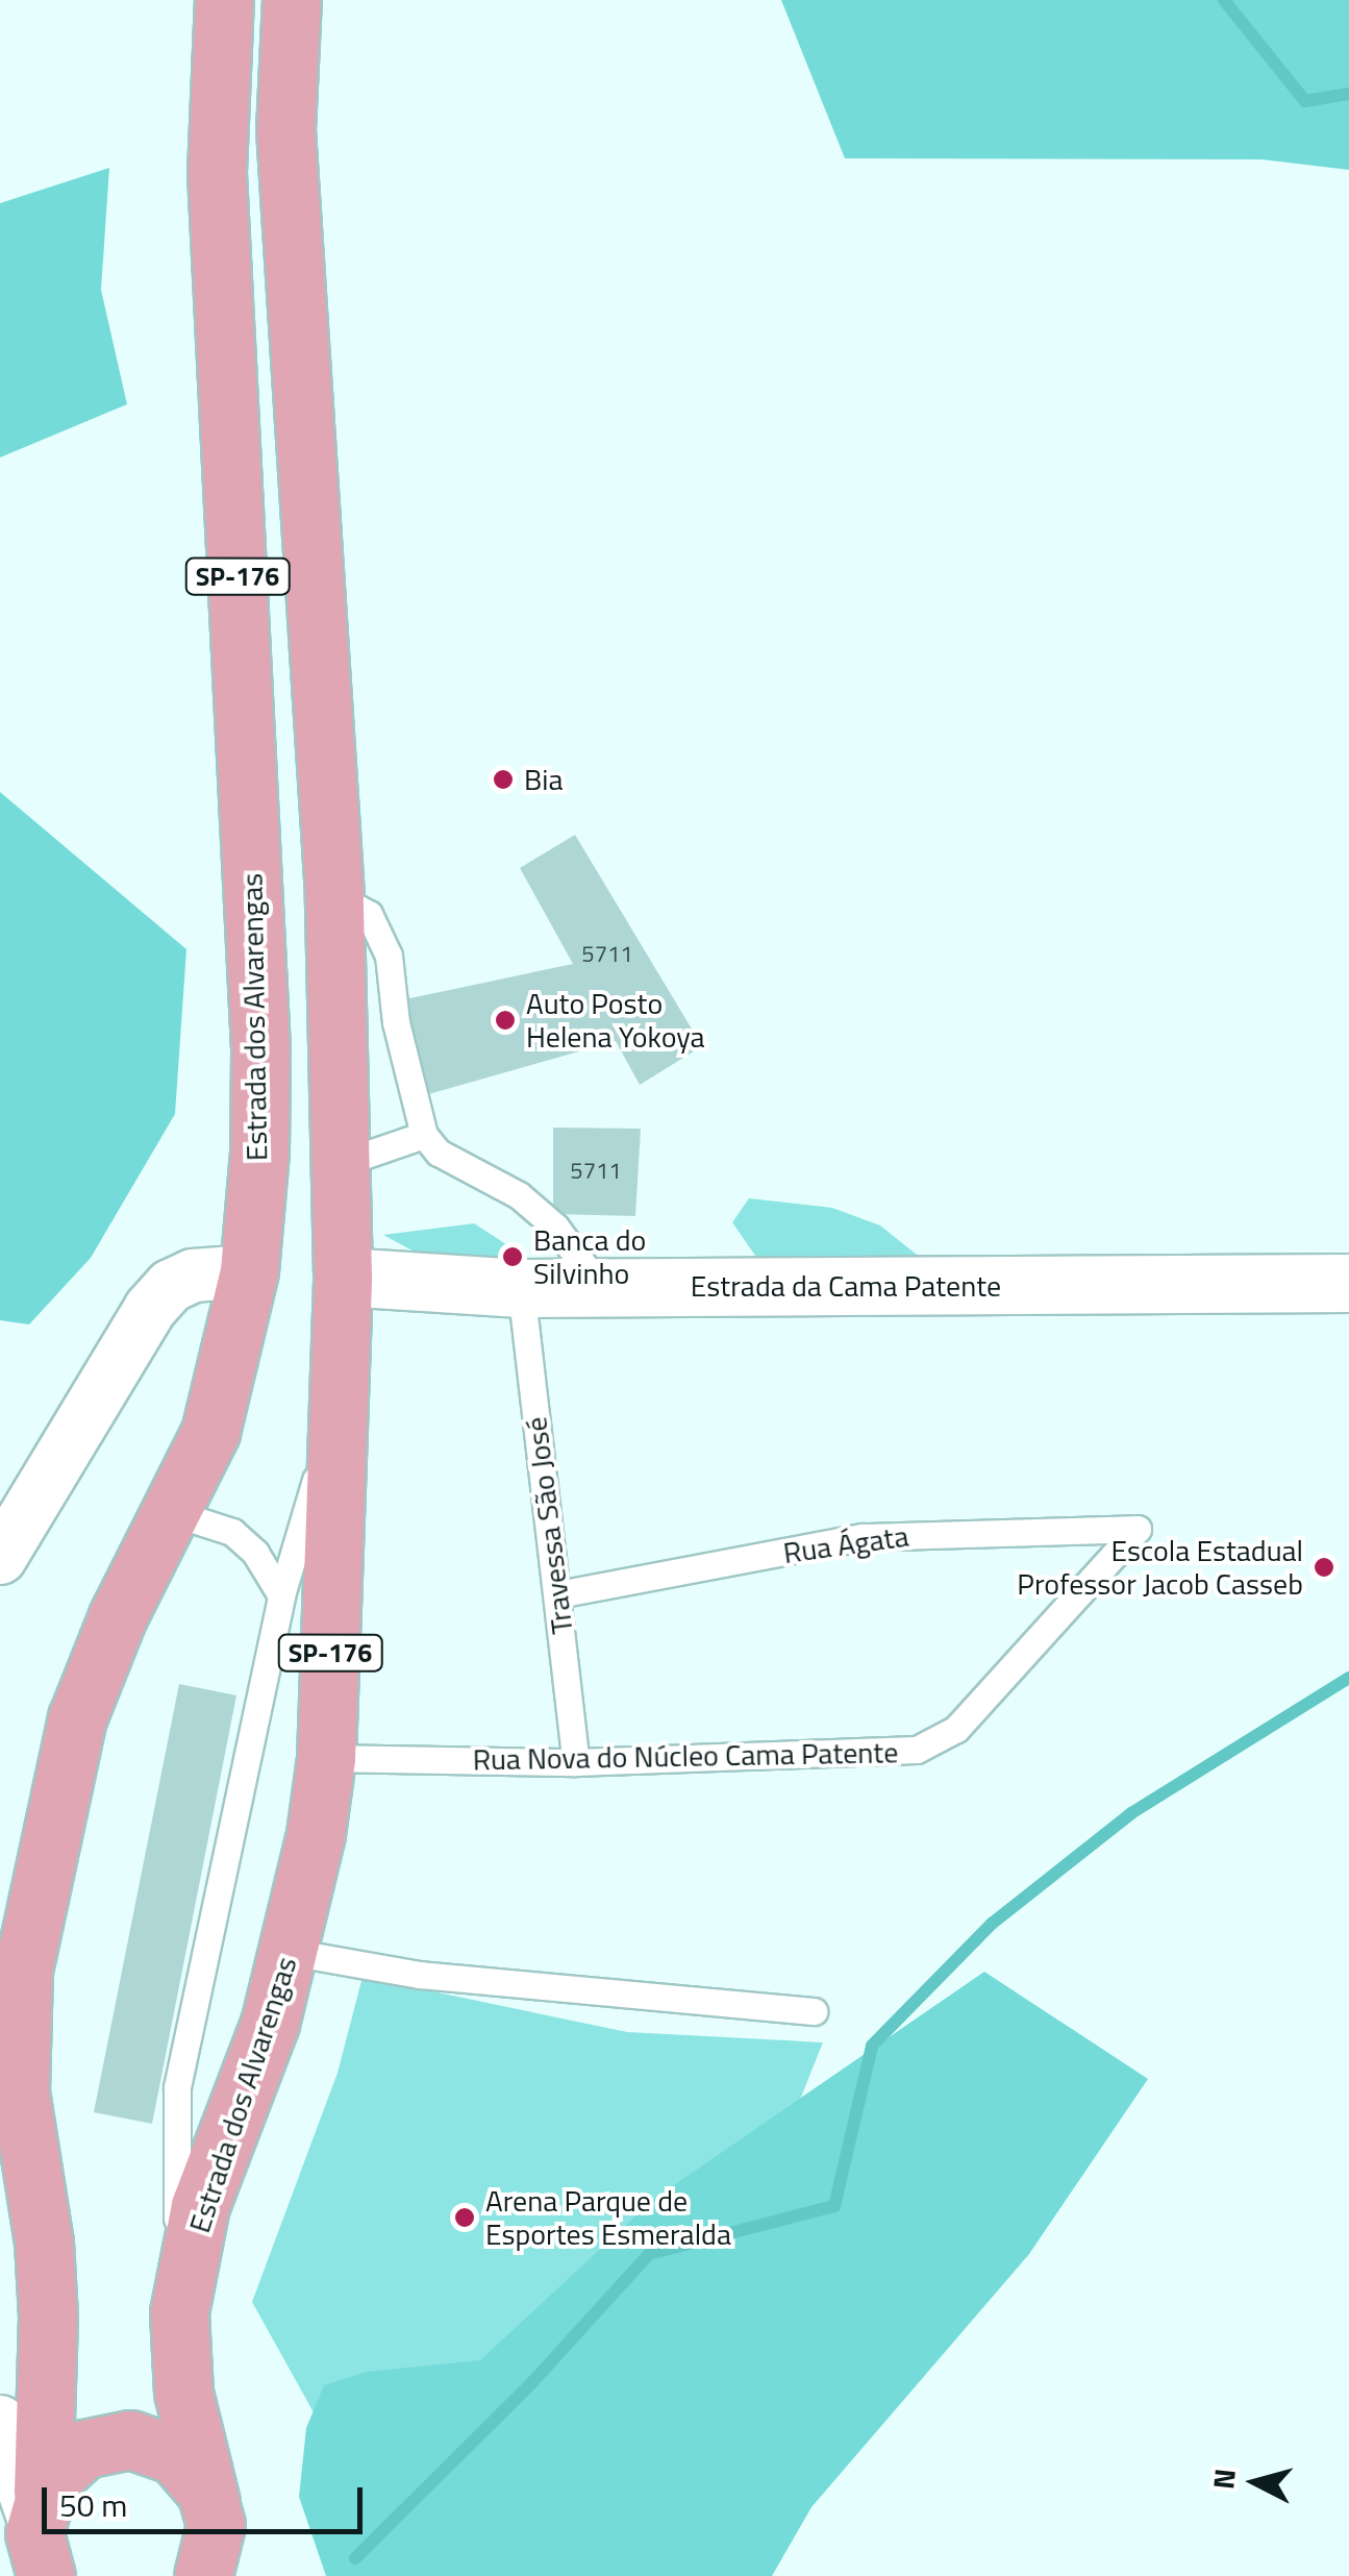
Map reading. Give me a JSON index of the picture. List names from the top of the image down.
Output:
{
  "streets": {
    "main road": ["SP-176", "Estrada dos Alvarengas"],
    "street": ["Estrada da Cama Patente"],
    "lane": ["Travessa São José", "Rua Ágata", "Rua Nova do Núcleo Cama Patente"]
  },
  "crossings": [
    ["Estrada dos Alvarengas", "Estrada da Cama Patente"],
    ["Estrada dos Alvarengas", "Rua Nova do Núcleo Cama Patente"],
    ["Estrada da Cama Patente", "Travessa São José"],
    ["Travessa São José", "Rua Ágata"],
    ["Travessa São José", "Rua Nova do Núcleo Cama Patente"],
    ["Rua Ágata", "Rua Nova do Núcleo Cama Patente"]
  ],
  "places": [
    "Bia",
    "Auto Posto Helena Yokoya",
    "Banca do Silvinho",
    "Escola Estadual Professor Jacob Casseb",
    "Arena Parque de Esportes Esmeralda"
  ],
  "house_numbers": ["5711", "5711"],
  "scale_bar": "50 m",
  "north": "left"
}
